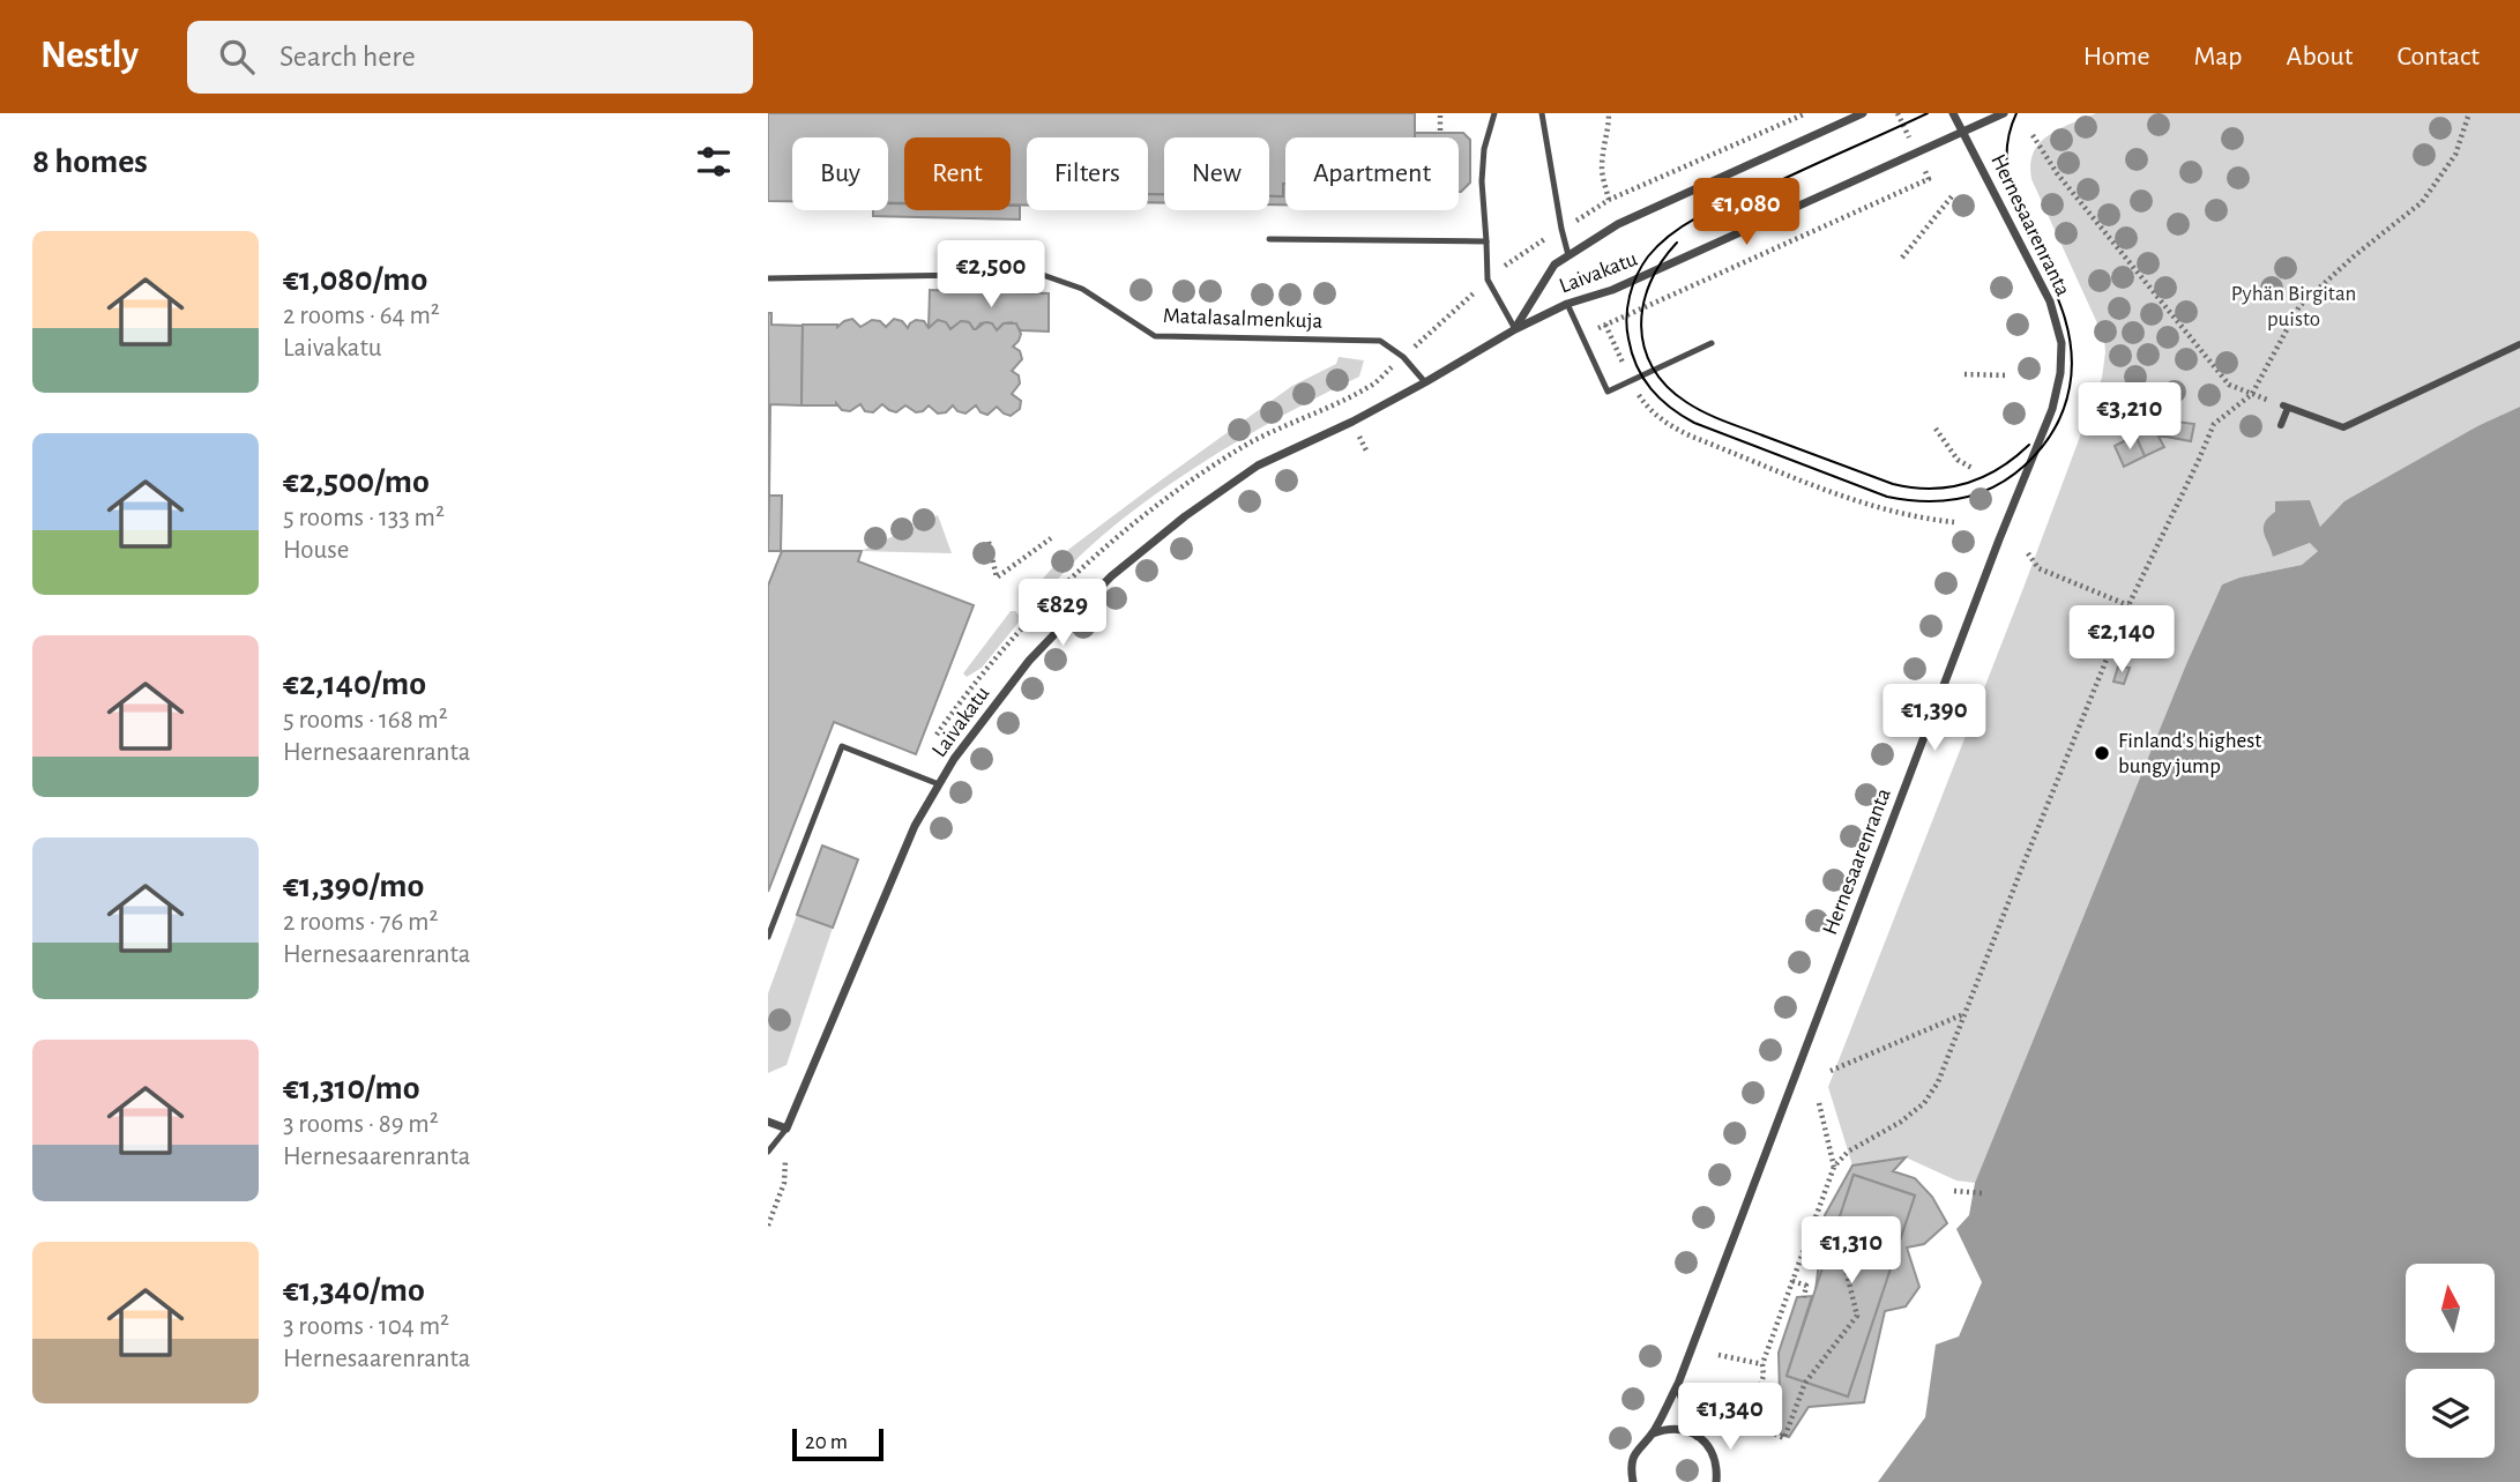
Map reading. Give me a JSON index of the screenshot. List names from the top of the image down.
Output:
{
  "streets": {
    "street": ["Hernesaarenranta", "Laivakatu"],
    "lane": ["Matalasalmenkuja"]
  },
  "crossings": [
    ["Hernesaarenranta", "Laivakatu"],
    ["Laivakatu", "Matalasalmenkuja"]
  ],
  "parks": ["Pyhän Birgitan puisto"],
  "places": ["Finland's highest bungy jump"],
  "scale_bar": "20 m",
  "north": "top",
  "page": {
    "header": "Nestly",
    "search": "Search here",
    "nav": [
      "Home",
      "Map",
      "About",
      "Contact"
    ],
    "heading": "8 homes",
    "chip": [
      "Buy",
      "Rent",
      "Filters",
      "New",
      "Apartment"
    ],
    "price": [
      "€1,080",
      "€2,500",
      "€3,210",
      "€829",
      "€2,140",
      "€1,390",
      "€1,310",
      "€1,340"
    ],
    "list": [
      {
        "name": "€1,080/mo",
        "note": "2 rooms · 64 m² · Laivakatu"
      },
      {
        "name": "€2,500/mo",
        "note": "5 rooms · 133 m² · House"
      },
      {
        "name": "€2,140/mo",
        "note": "5 rooms · 168 m² · Hernesaarenranta"
      },
      {
        "name": "€1,390/mo",
        "note": "2 rooms · 76 m² · Hernesaarenranta"
      },
      {
        "name": "€1,310/mo",
        "note": "3 rooms · 89 m² · Hernesaarenranta"
      },
      {
        "name": "€1,340/mo",
        "note": "3 rooms · 104 m² · Hernesaarenranta"
      }
    ],
    "scale": "20 m"
  }
}
